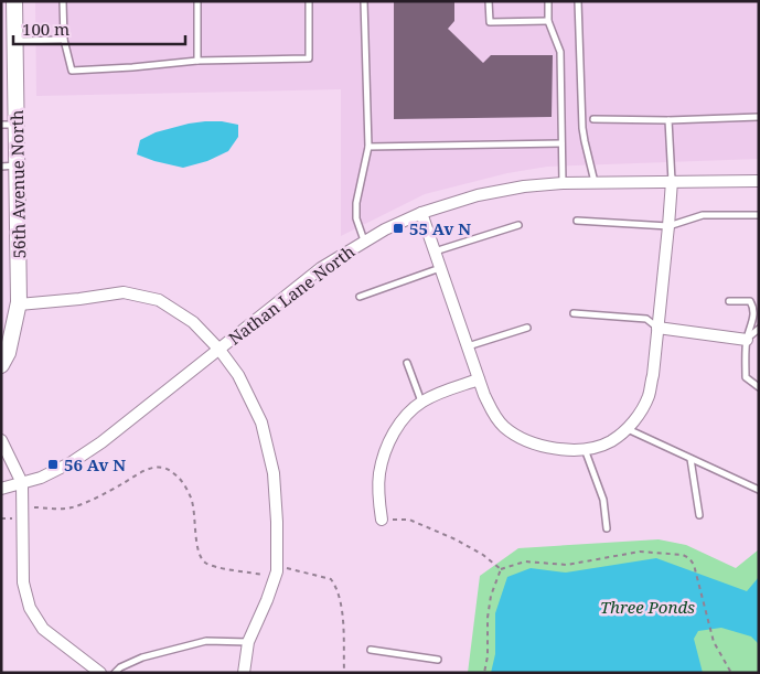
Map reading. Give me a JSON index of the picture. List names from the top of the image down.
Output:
{
  "streets": {
    "street": ["56th Avenue North", "Nathan Lane North"]
  },
  "parks": ["Three Ponds"],
  "places": {
    "transit": ["55 Av N", "56 Av N"]
  },
  "scale_bar": "100 m"
}
